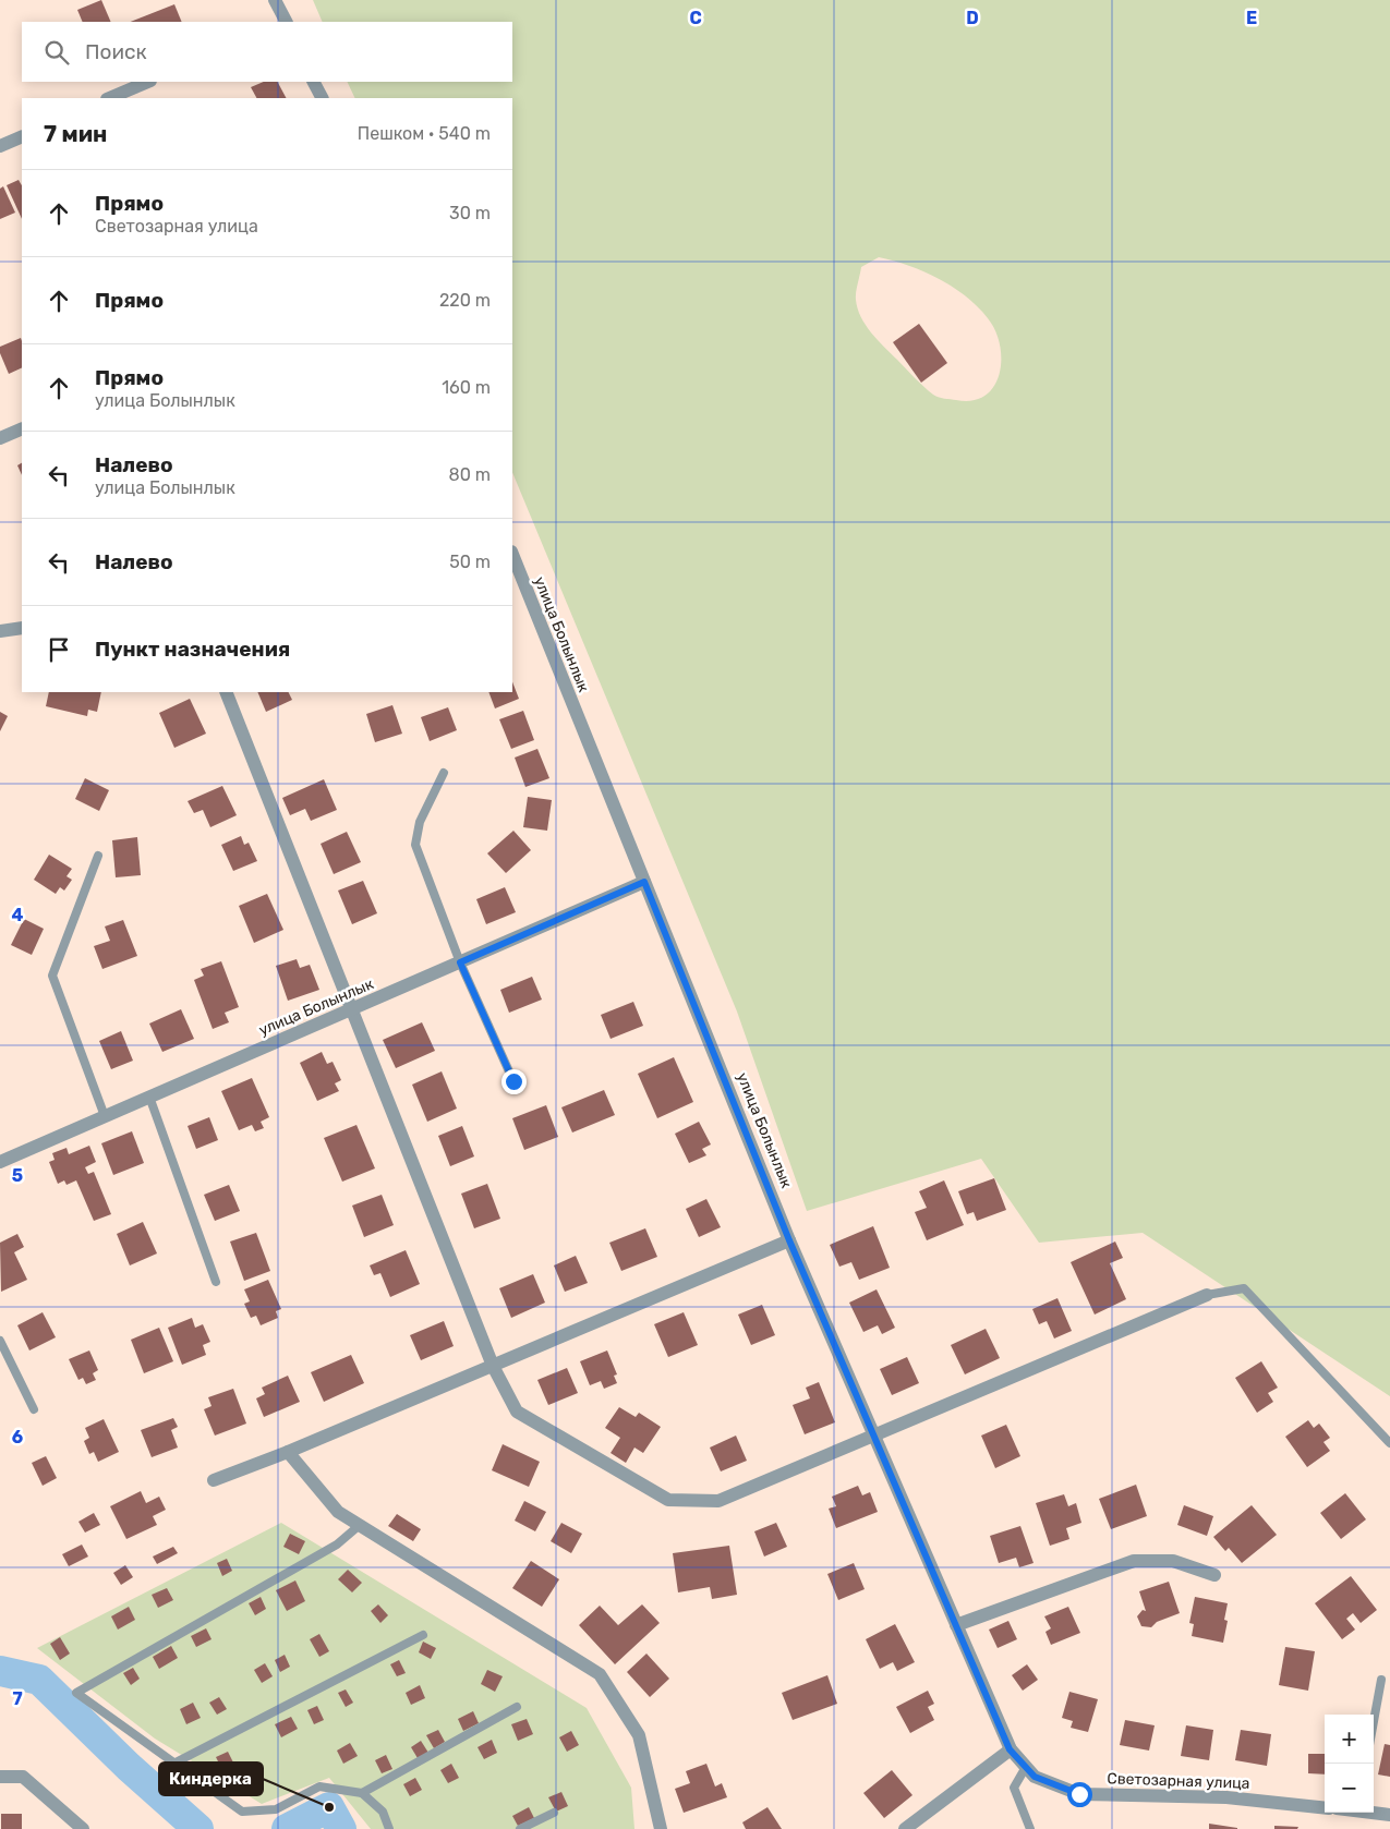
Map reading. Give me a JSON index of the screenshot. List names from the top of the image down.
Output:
{
  "streets": {
    "street": ["улица Болынлык", "Светозарная улица"]
  },
  "crossings": [
    ["улица Болынлык", "Светозарная улица"]
  ],
  "places": ["Киндерка"],
  "page": {
    "search": "Поиск",
    "heading": ["7 мин", "Пешком · 540 m"],
    "list": [
      ["Прямо", "Светозарная улица", "30 m"],
      ["Прямо", "220 m"],
      ["Прямо", "улица Болынлык", "160 m"],
      ["Налево", "улица Болынлык", "80 m"],
      ["Налево", "50 m"],
      "Пункт назначения"
    ],
    "map_buttons": ["+", "−"]
  },
  "grid": {
    "columns": ["C", "D", "E"],
    "rows": [
      "4",
      "5",
      "6",
      "7"
    ]
  }
}
